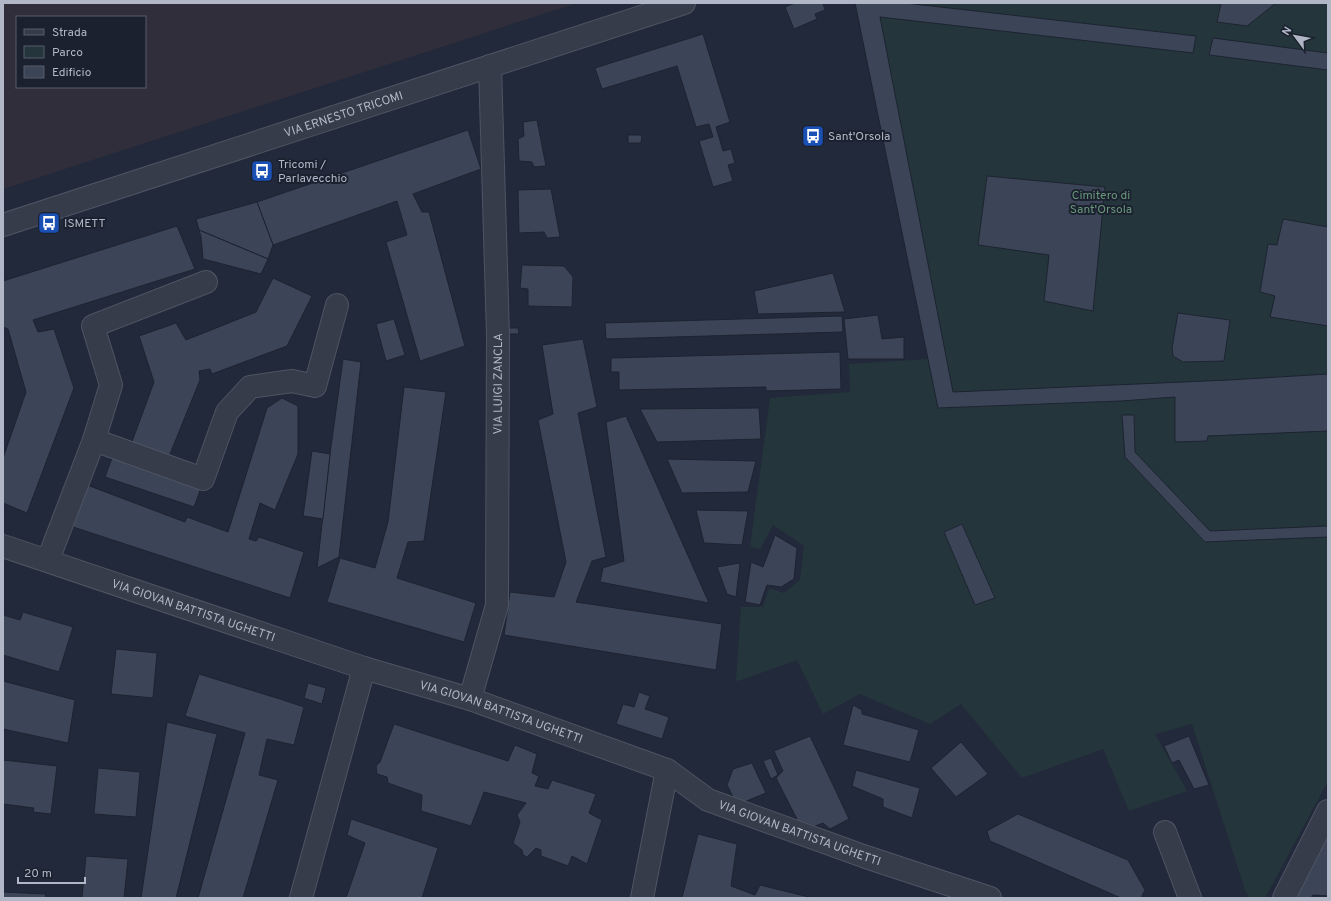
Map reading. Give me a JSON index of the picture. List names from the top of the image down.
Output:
{
  "streets": {
    "street": ["VIA ERNESTO TRICOMI", "VIA LUIGI ZANCLA", "VIA GIOVAN BATTISTA UGHETTI"]
  },
  "crossings": [
    ["VIA ERNESTO TRICOMI", "VIA LUIGI ZANCLA"],
    ["VIA LUIGI ZANCLA", "VIA GIOVAN BATTISTA UGHETTI"]
  ],
  "parks": ["Cimitero di Sant'Orsola"],
  "places": {
    "bus stop": ["Sant'Orsola", "Tricomi / Parlavecchio", "ISMETT"]
  },
  "legend": ["Strada", "Parco", "Edificio"],
  "scale_bar": "20 m",
  "north": "top left"
}
